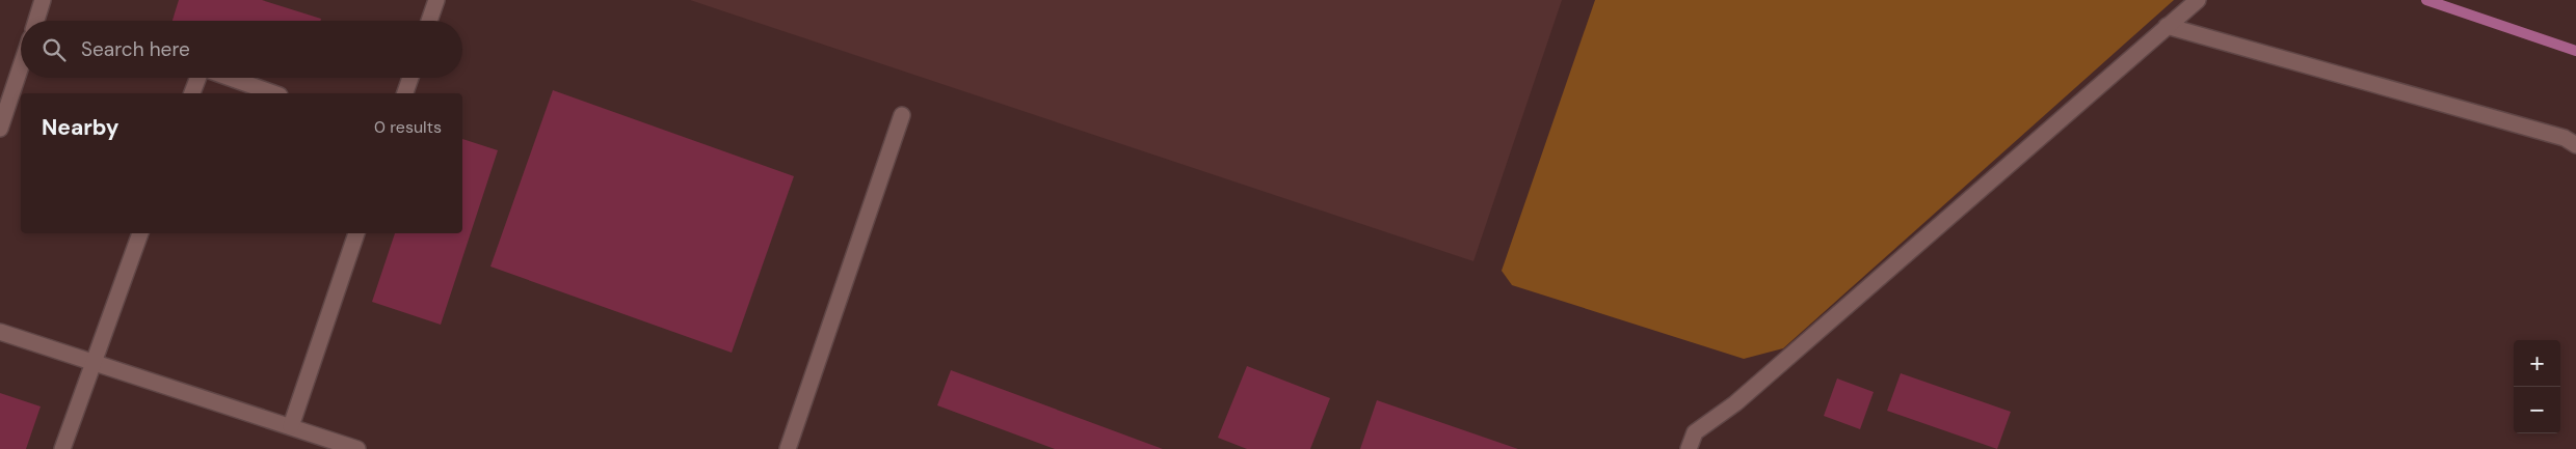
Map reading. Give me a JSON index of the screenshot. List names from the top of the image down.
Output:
{
  "page": {
    "search": "Search here",
    "heading": ["Nearby", "0 results"],
    "map_buttons": ["+", "−"]
  }
}
